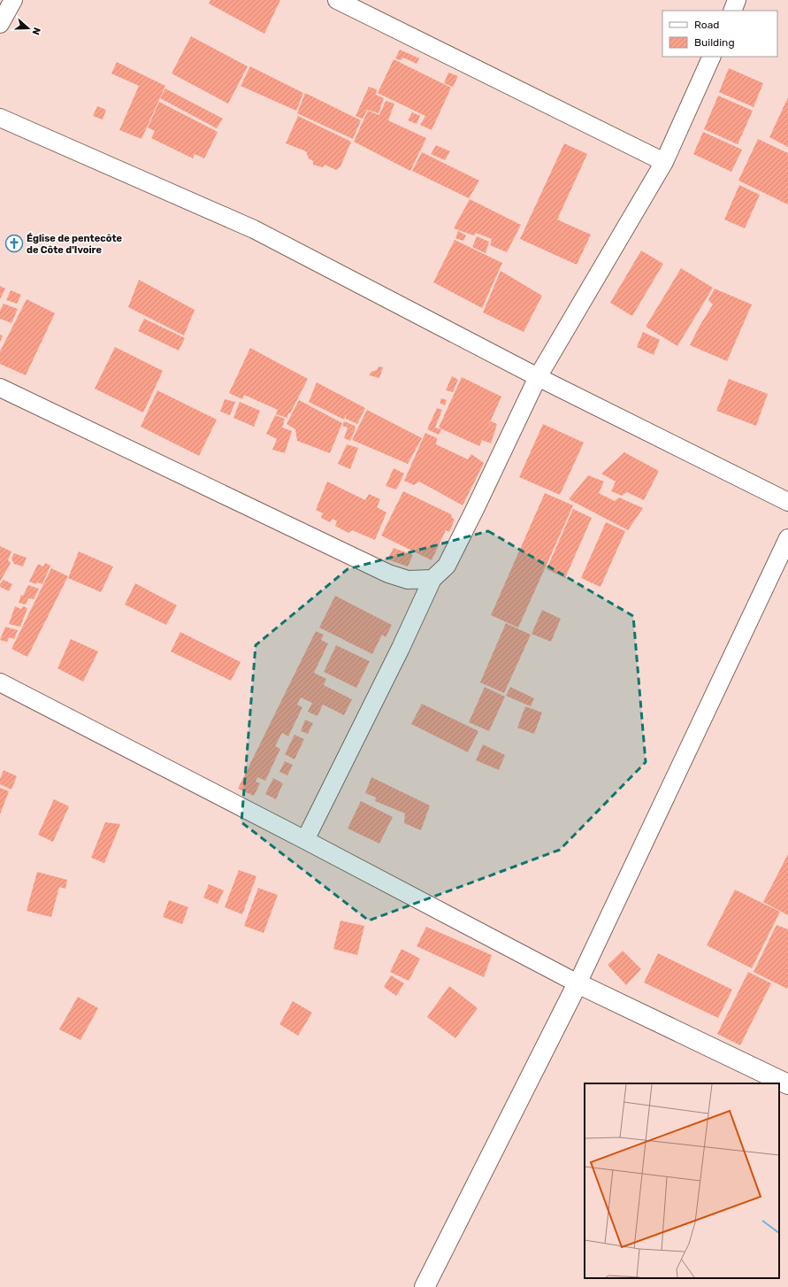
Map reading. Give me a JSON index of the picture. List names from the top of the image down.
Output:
{
  "places": {
    "church": ["Église de pentecôte de Côte d'Ivoire"]
  },
  "legend": ["Road", "Building"],
  "north": "right"
}
